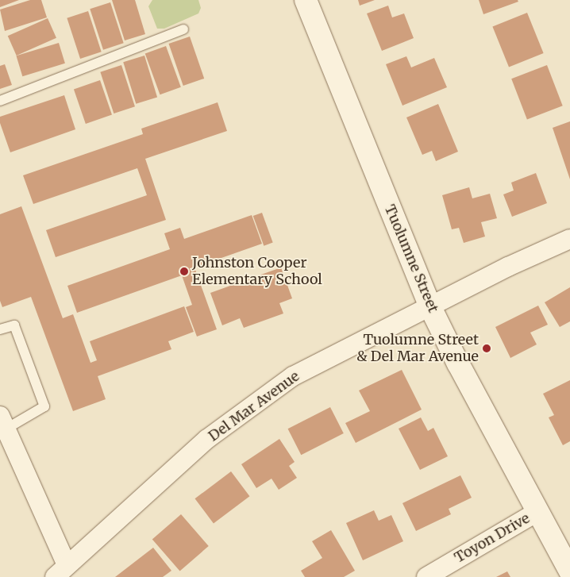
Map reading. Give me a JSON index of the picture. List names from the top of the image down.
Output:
{
  "streets": {
    "main road": ["Tuolumne Street"],
    "street": ["Del Mar Avenue", "Toyon Drive"]
  },
  "crossings": [
    ["Tuolumne Street", "Del Mar Avenue"],
    ["Tuolumne Street", "Toyon Drive"]
  ],
  "places": ["Johnston Cooper Elementary School", "Tuolumne Street & Del Mar Avenue"]
}
